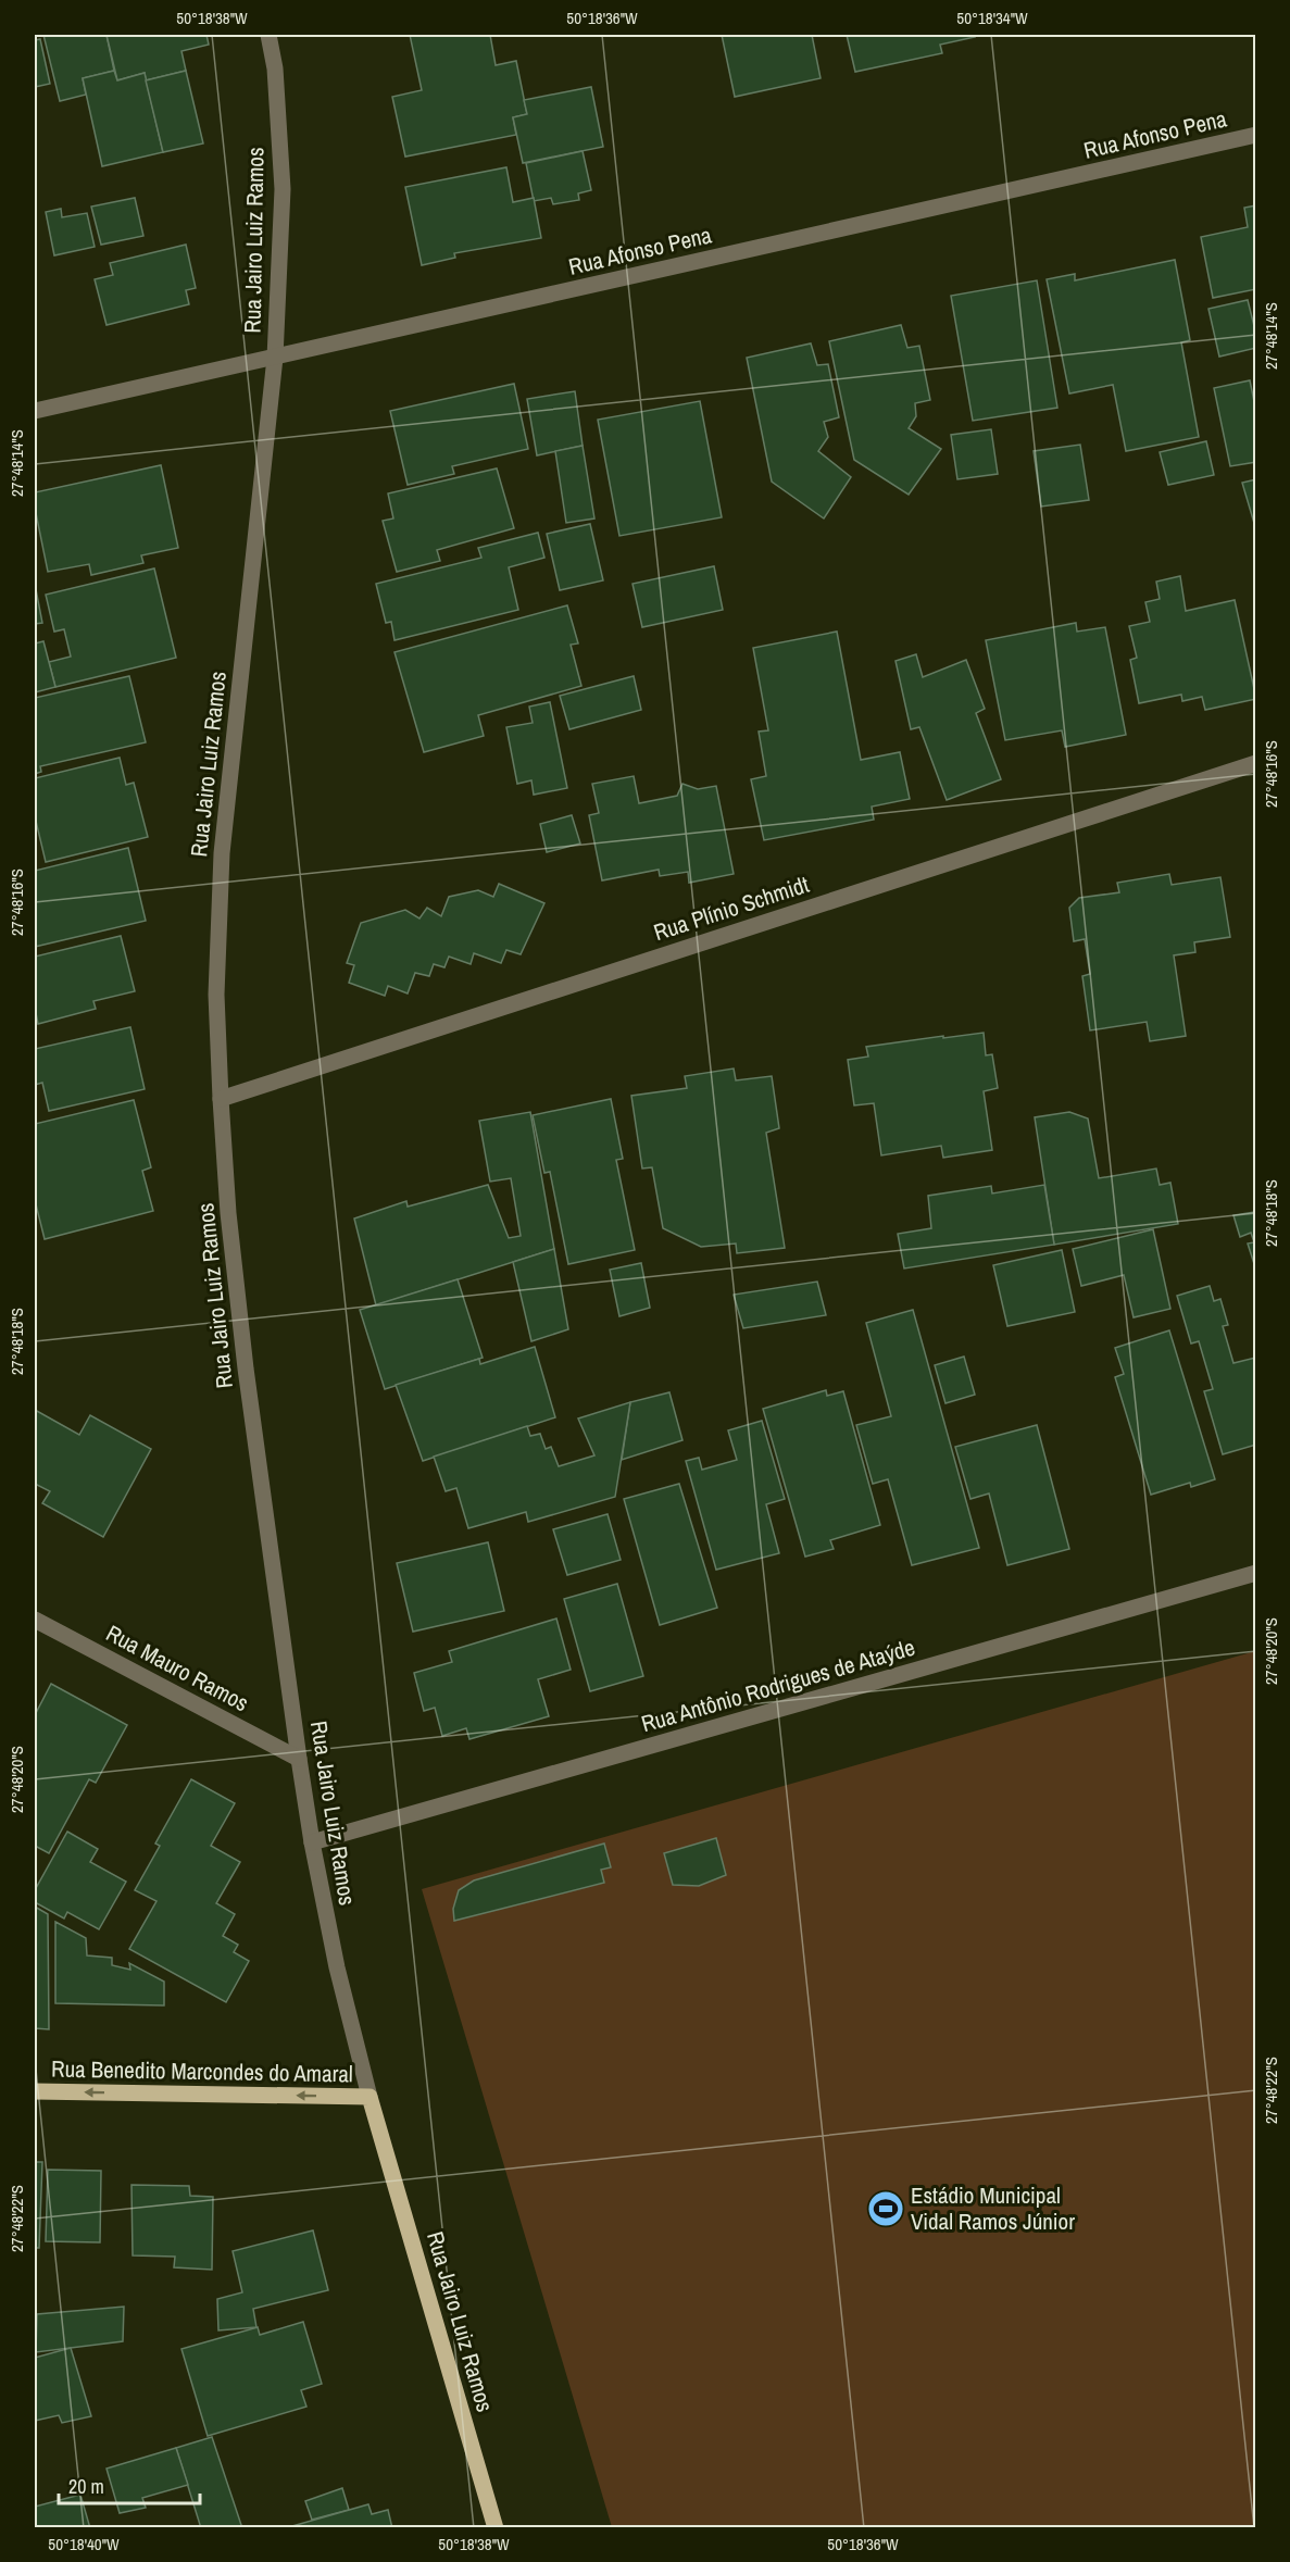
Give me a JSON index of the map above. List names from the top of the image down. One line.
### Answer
{"streets":{"main road":["Rua Jairo Luiz Ramos","Rua Benedito Marcondes do Amaral"],"street":["Rua Afonso Pena","Rua Plínio Schmidt","Rua Mauro Ramos","Rua Antônio Rodrigues de Ataýde"]},"crossings":[["Rua Afonso Pena","Rua Jairo Luiz Ramos"],["Rua Jairo Luiz Ramos","Rua Plínio Schmidt"],["Rua Jairo Luiz Ramos","Rua Mauro Ramos"],["Rua Jairo Luiz Ramos","Rua Antônio Rodrigues de Ataýde"],["Rua Jairo Luiz Ramos","Rua Benedito Marcondes do Amaral"]],"one_way":["Rua Benedito Marcondes do Amaral"],"places":{"sports":["Estádio Municipal Vidal Ramos Júnior"]},"scale_bar":"20 m","coordinates":["50°18'38\"W","50°18'36\"W","50°18'34\"W","27°48'14\"S","27°48'16\"S","27°48'18\"S","27°48'20\"S","27°48'22\"S","50°18'40\"W"]}
